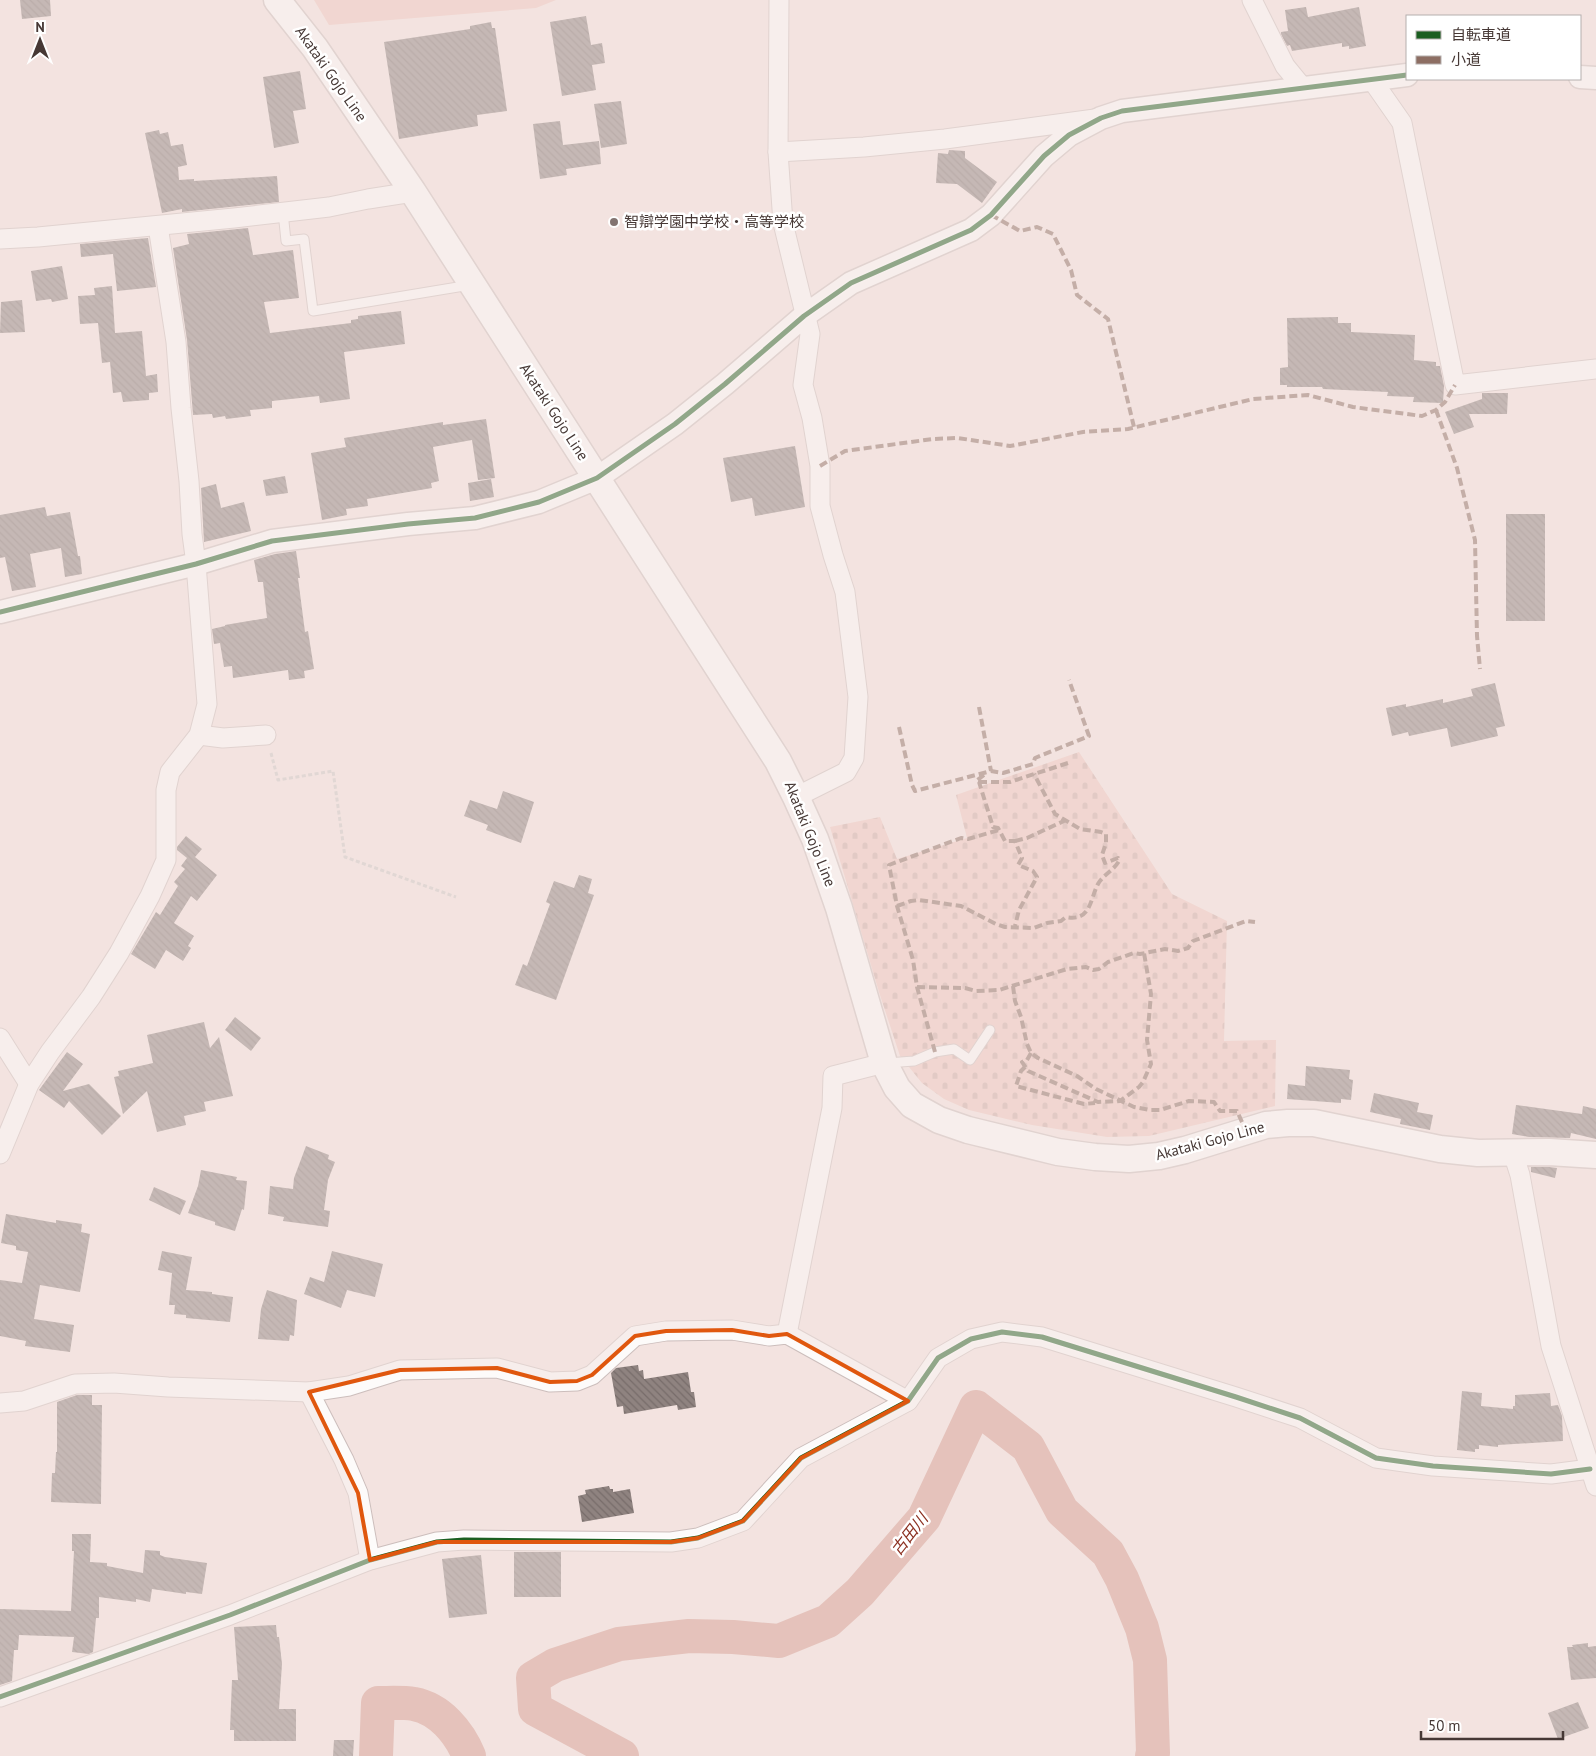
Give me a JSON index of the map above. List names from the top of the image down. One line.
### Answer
{"streets":{"main road":["Akataki Gojo Line"]},"water":["古田川"],"places":["智辯学園中学校・高等学校"],"legend":["自転車道","小道"],"scale_bar":"50 m","north":"top"}
